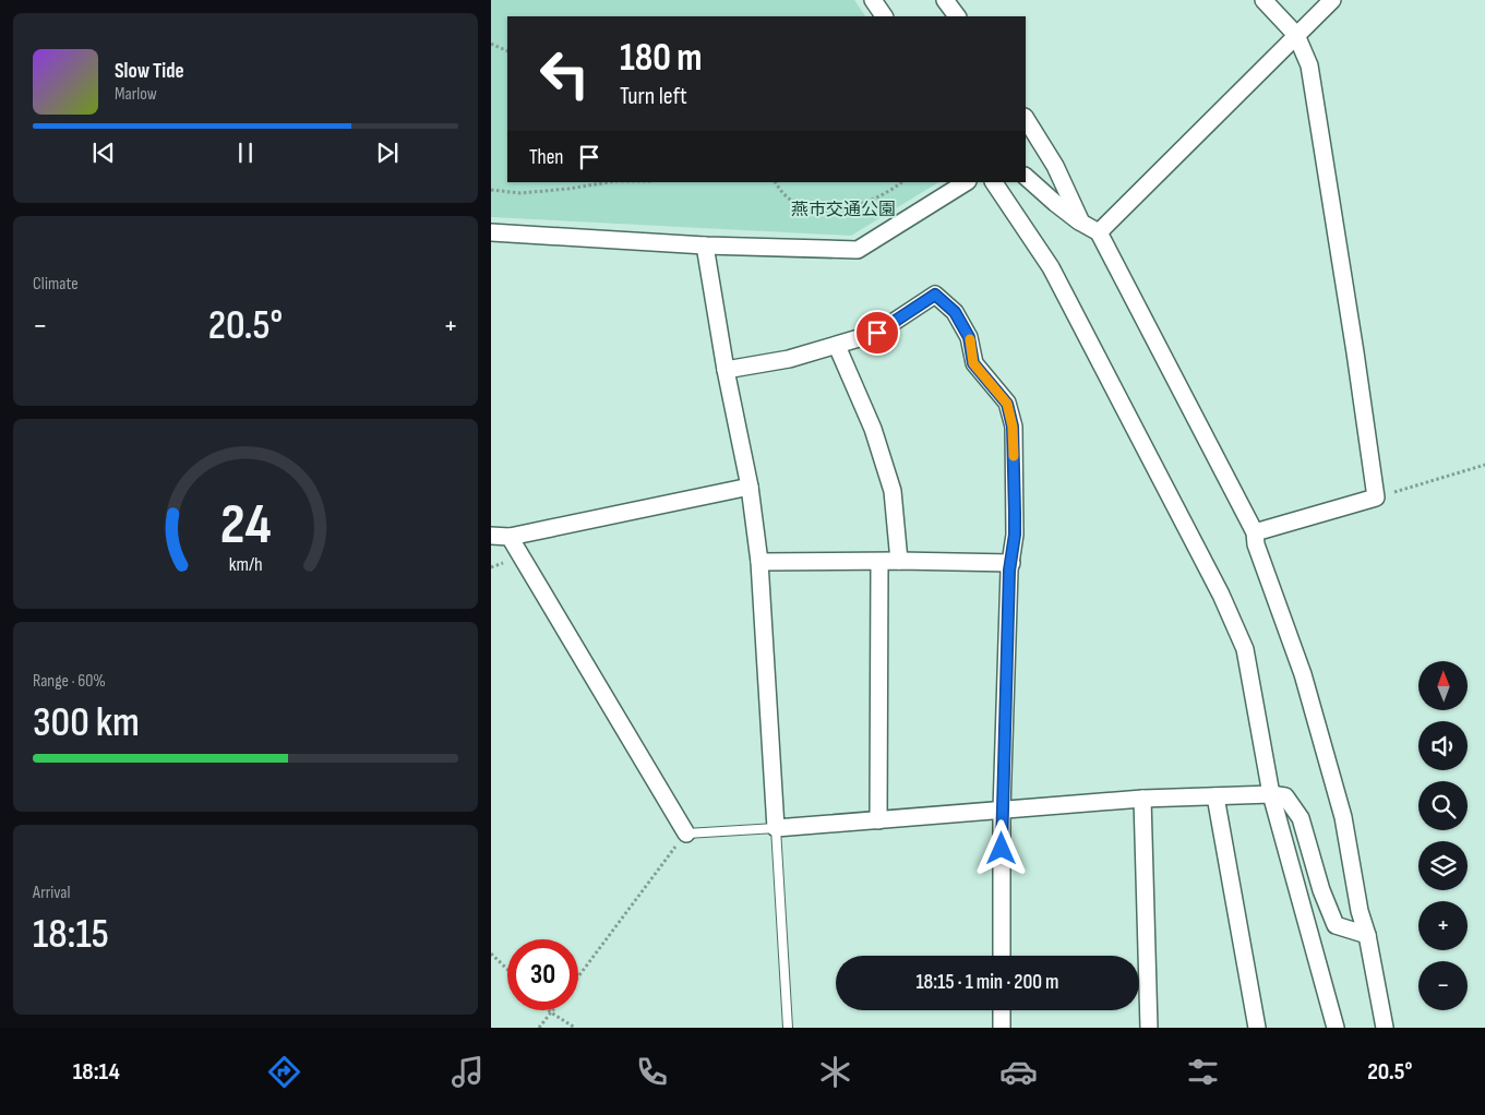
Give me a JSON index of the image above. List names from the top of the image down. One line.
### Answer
{"parks":["燕市交通公園"],"north":"top","page":{"turn":["180 m","Turn left"],"song":["Slow Tide","Marlow"],"then":"Then","tile":["Climate",["Range · 60%","300 km"],["Arrival","18:15"]],"heat":["−","20.5°","+"],"map_buttons":["+","−"],"limit":"30","trip":"18:15 · 1 min · 200 m","tabs":["18:14","20.5°"],"gauge":["24","km/h"]}}
